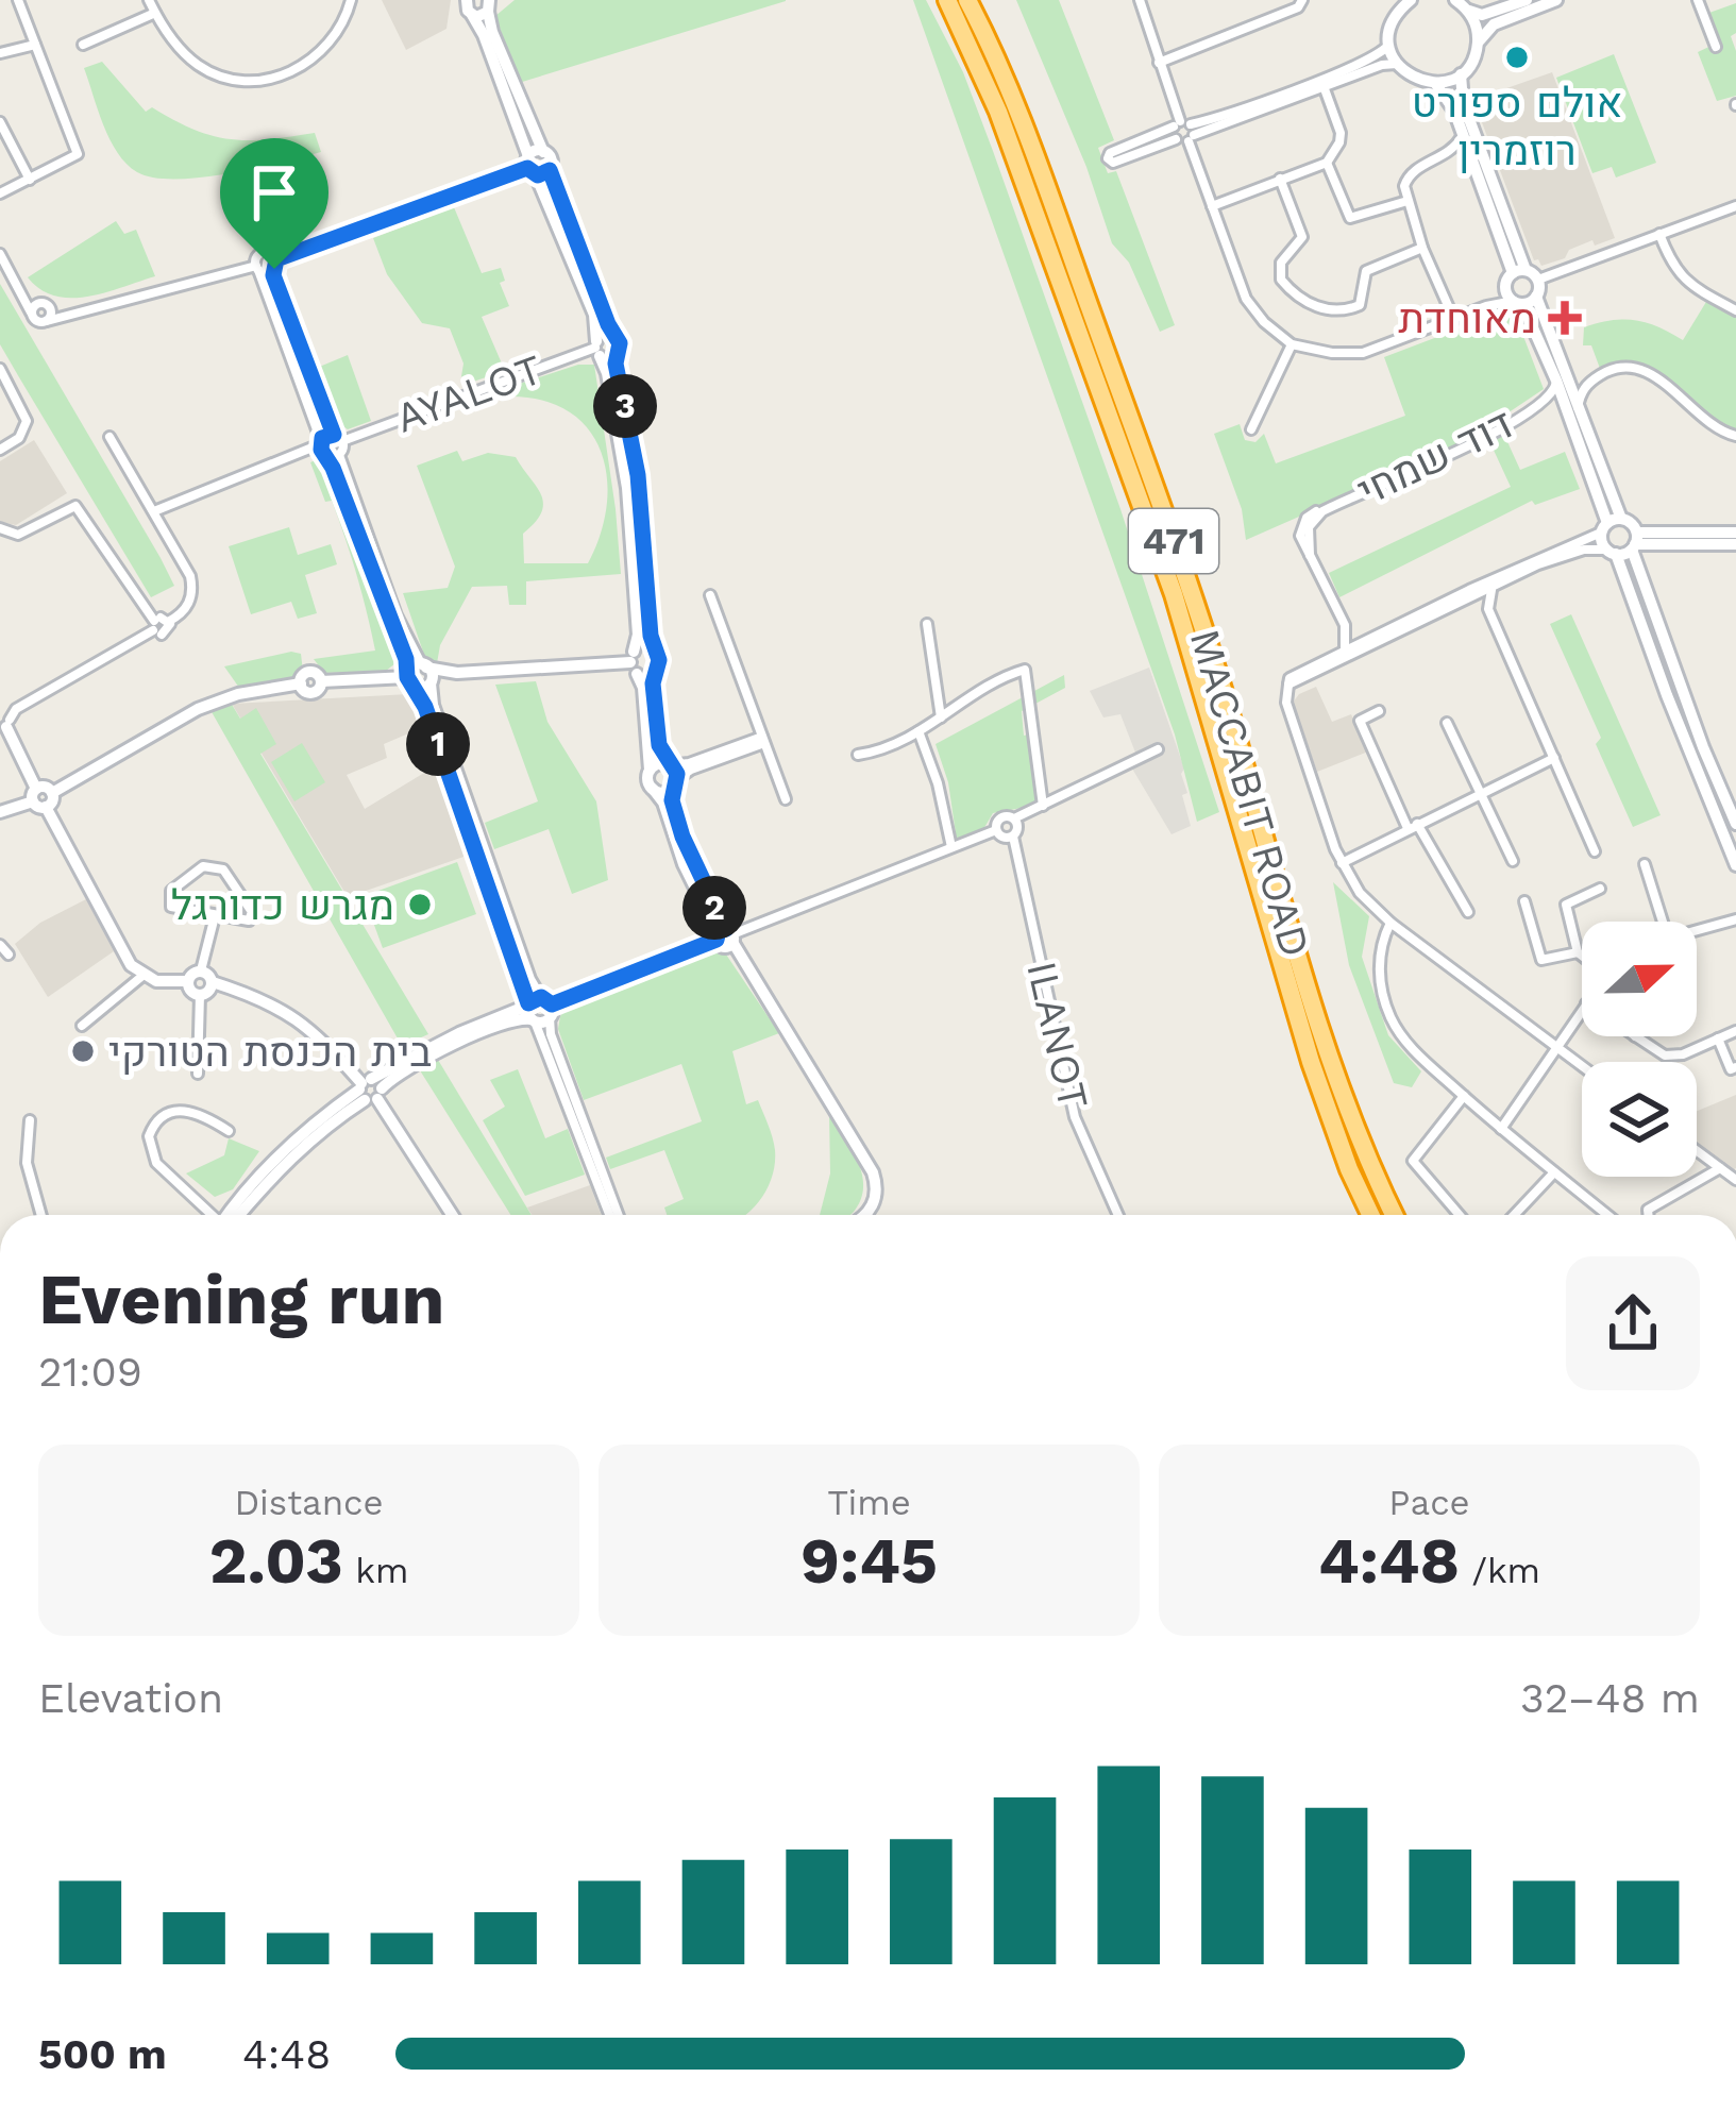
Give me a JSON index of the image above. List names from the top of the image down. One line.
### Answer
{"streets":{"highway":["471","MACCABIT ROAD"],"street":["AYALOT","דוד שמחי","ILANOT"]},"places":{"other":["אולם ספורט רוזמרין","מגרש כדורגל","בית הכנסת הטורקי"],"health":["מאוחדת"]},"north":"right","page":{"pins":["3","1","2"],"heading":["Evening run","21:09"],"stats":[["Distance","2.03 km"],["Time","9:45"],["Pace","4:48 /km"]],"chart":["Elevation","32–48 m"],"list":[{"name":"500 m","note":"4:48"}]}}
